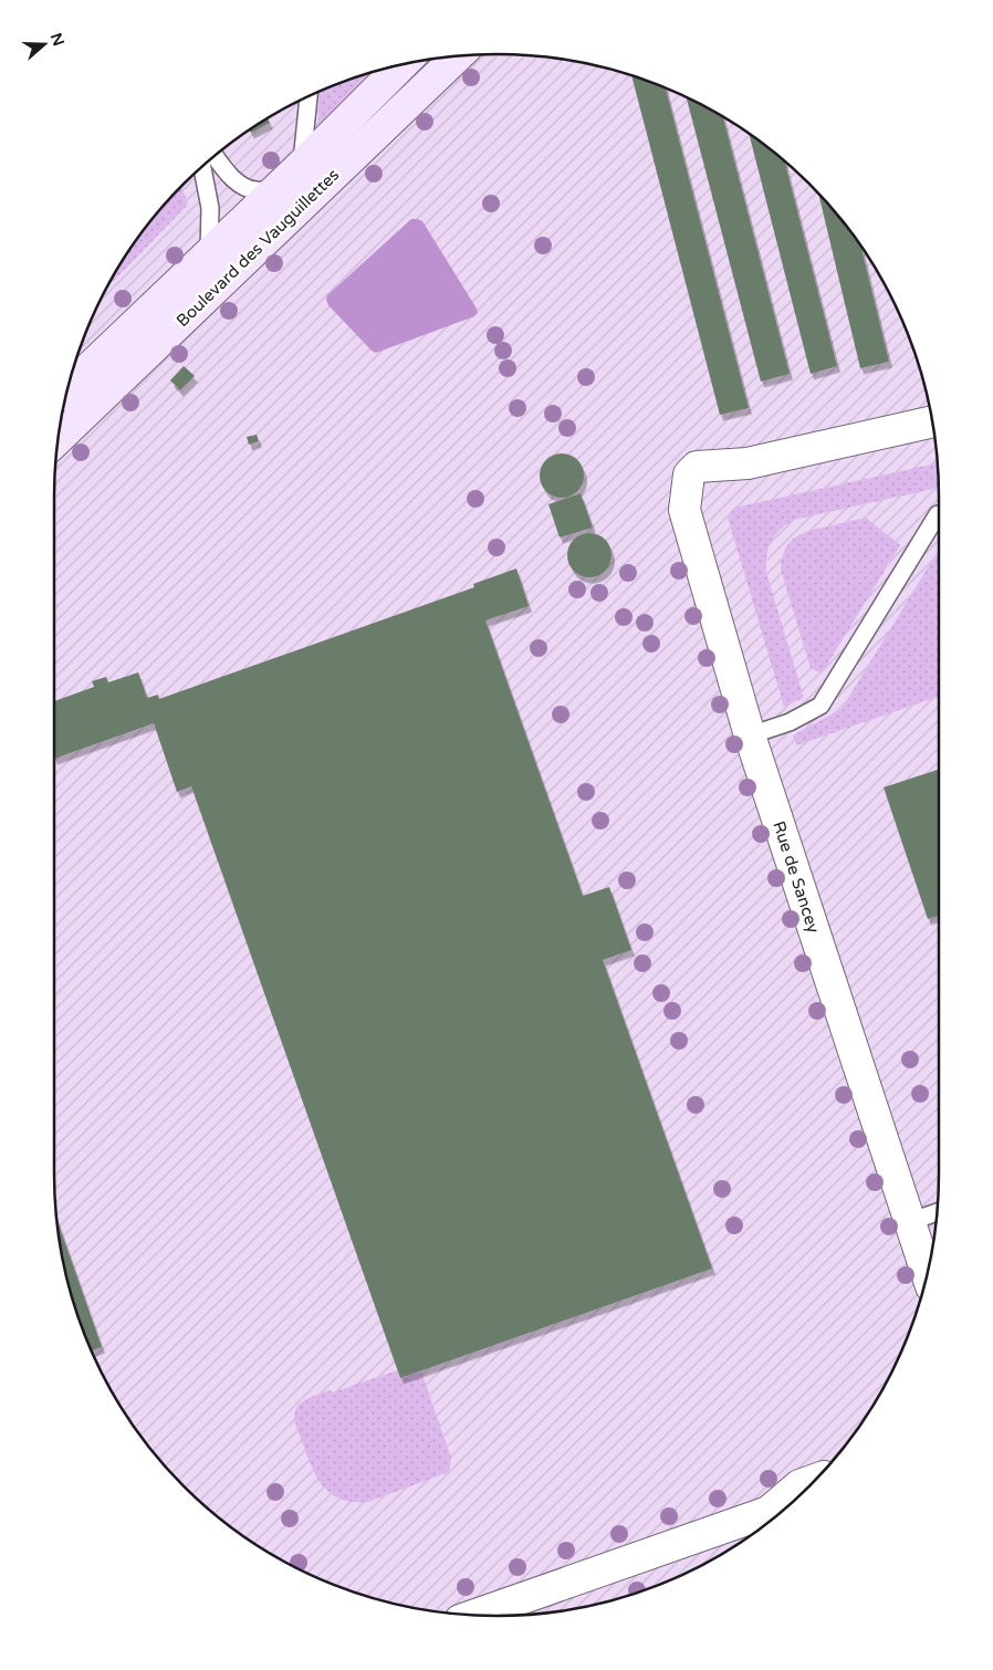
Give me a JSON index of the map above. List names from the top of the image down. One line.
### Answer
{"streets":{"street":["Boulevard des Vauguillettes","Rue de Sancey"]},"north":"right"}
